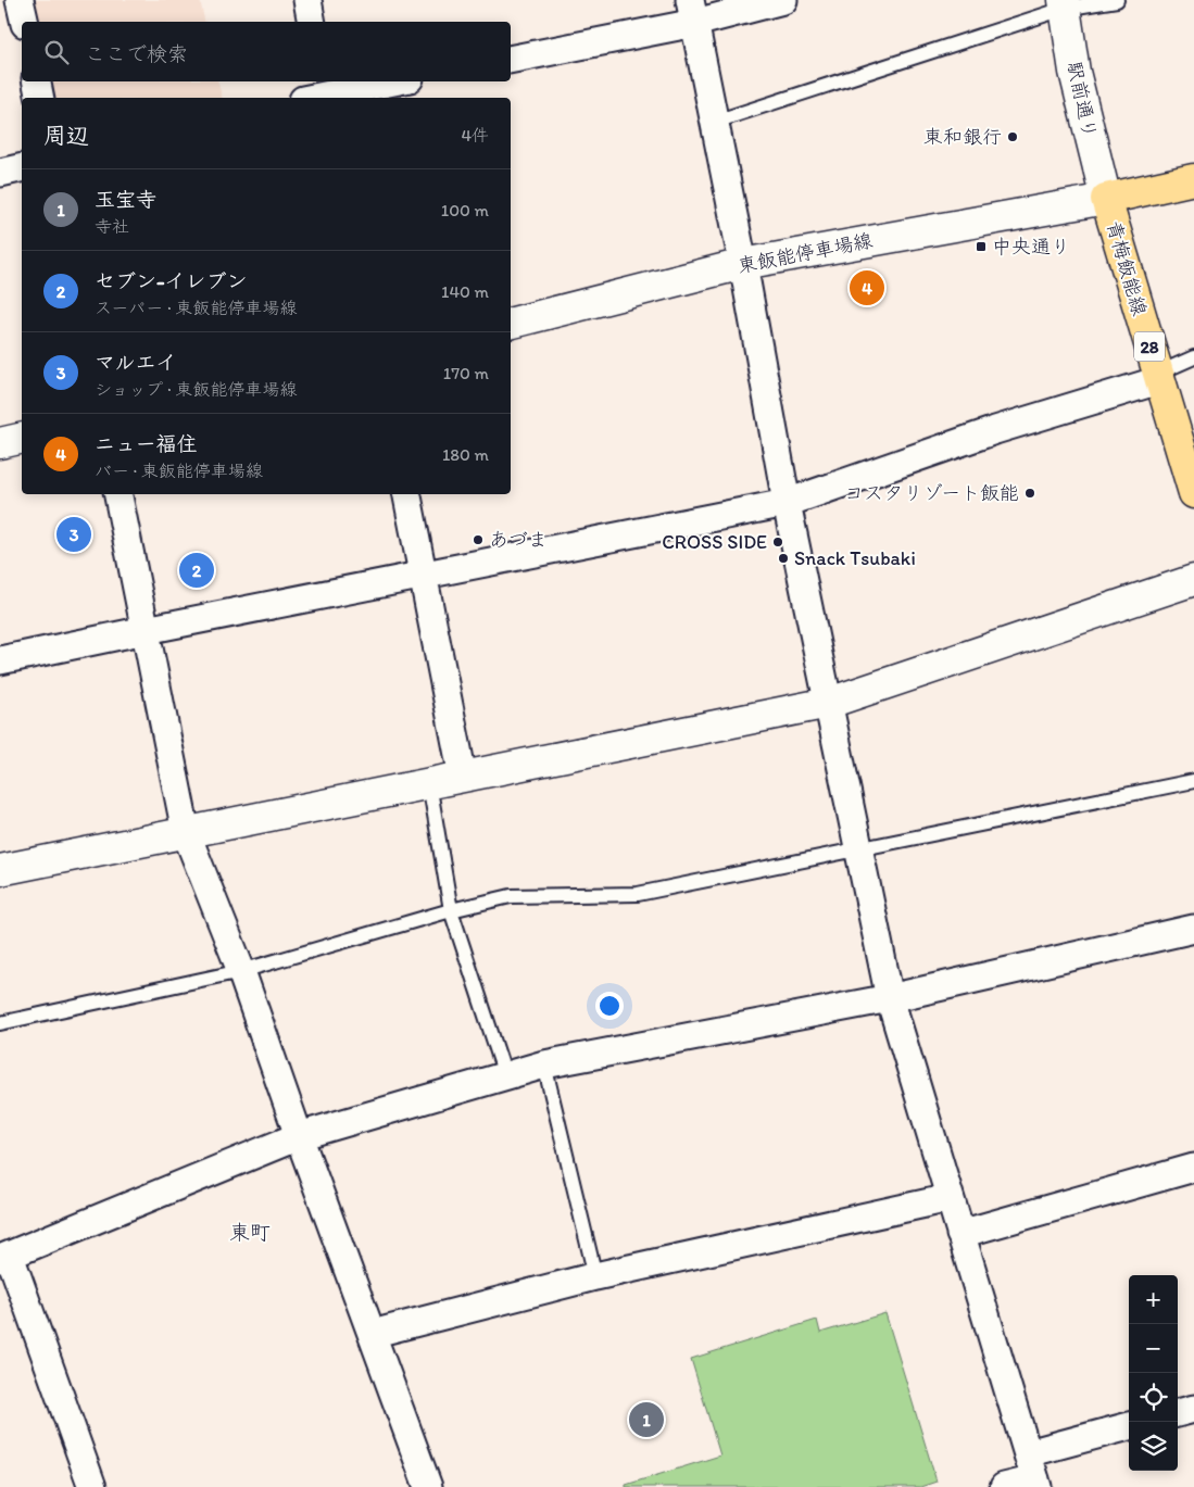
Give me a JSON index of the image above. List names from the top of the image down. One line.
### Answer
{"streets":{"main road":["青梅飯能線","28"],"street":["駅前通り","東飯能停車場線"]},"crossings":[["駅前通り","東飯能停車場線"],["駅前通り","青梅飯能線"],["東飯能停車場線","青梅飯能線"]],"districts":["東町"],"places":{"other":["東和銀行","コスタリゾート飯能","あづま","CROSS SIDE","Snack Tsubaki"],"transit":["中央通り"]},"page":{"search":"ここで検索","heading":["周辺","4件"],"list":[{"mark":"1","name":"玉宝寺","note":"寺社","value":"100 m"},{"mark":"2","name":"セブン-イレブン","note":"スーパー · 東飯能停車場線","value":"140 m"},{"mark":"3","name":"マルエイ","note":"ショップ · 東飯能停車場線","value":"170 m"},{"mark":"4","name":"ニュー福住","note":"バー · 東飯能停車場線","value":"180 m"}],"pins":["4","3","2","1"],"map_buttons":["+","−"]}}
